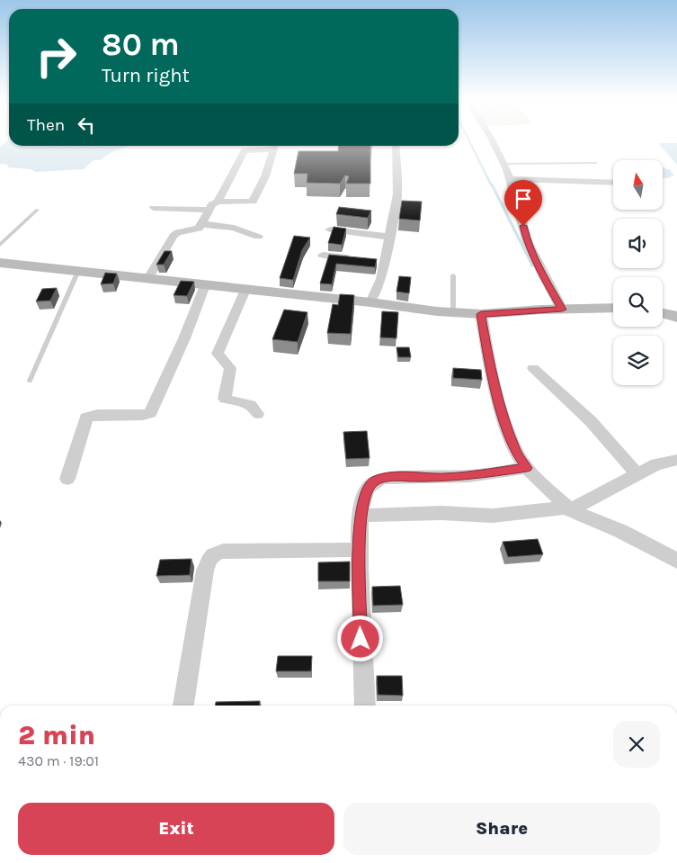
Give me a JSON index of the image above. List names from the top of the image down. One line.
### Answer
{"north":"top","page":{"turn":["80 m","Turn right"],"then":"Then","heading":["2 min","430 m · 19:01"],"buttons":["Exit","Share"]}}
